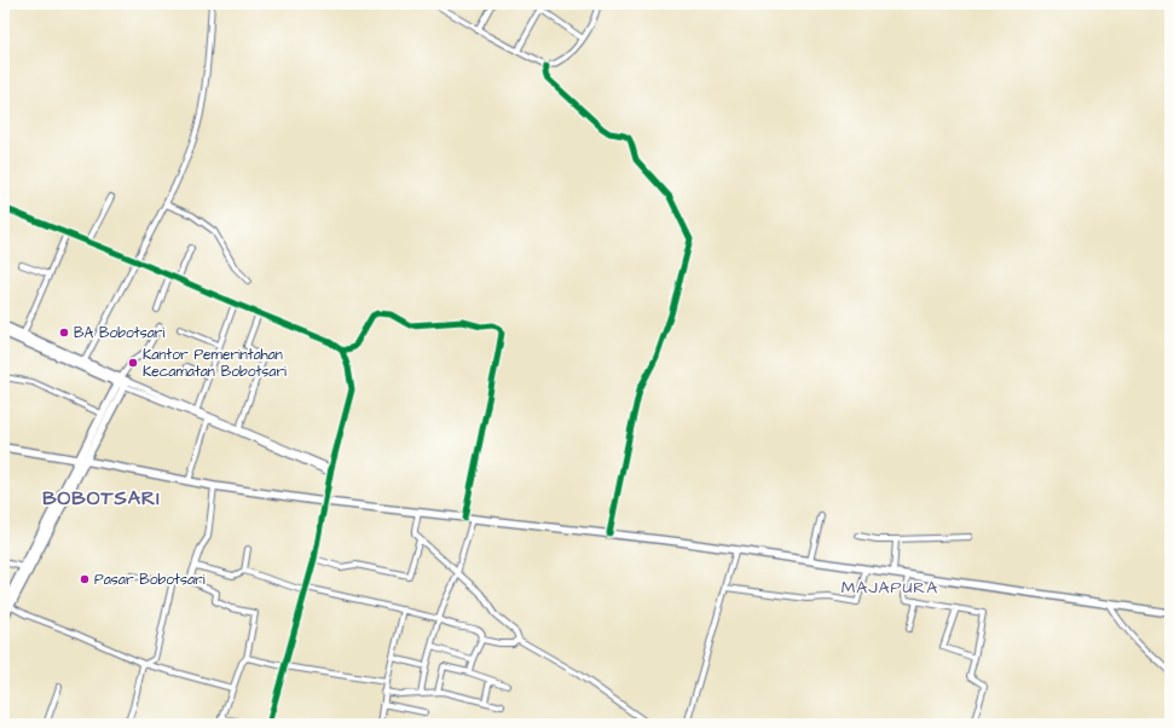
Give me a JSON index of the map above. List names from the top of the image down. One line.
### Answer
{"districts":["BOBOTSARI","MAJAPURA"],"places":["BA Bobotsari","Kantor Pemerintahan Kecamatan Bobotsari","Pasar Bobotsari"]}
